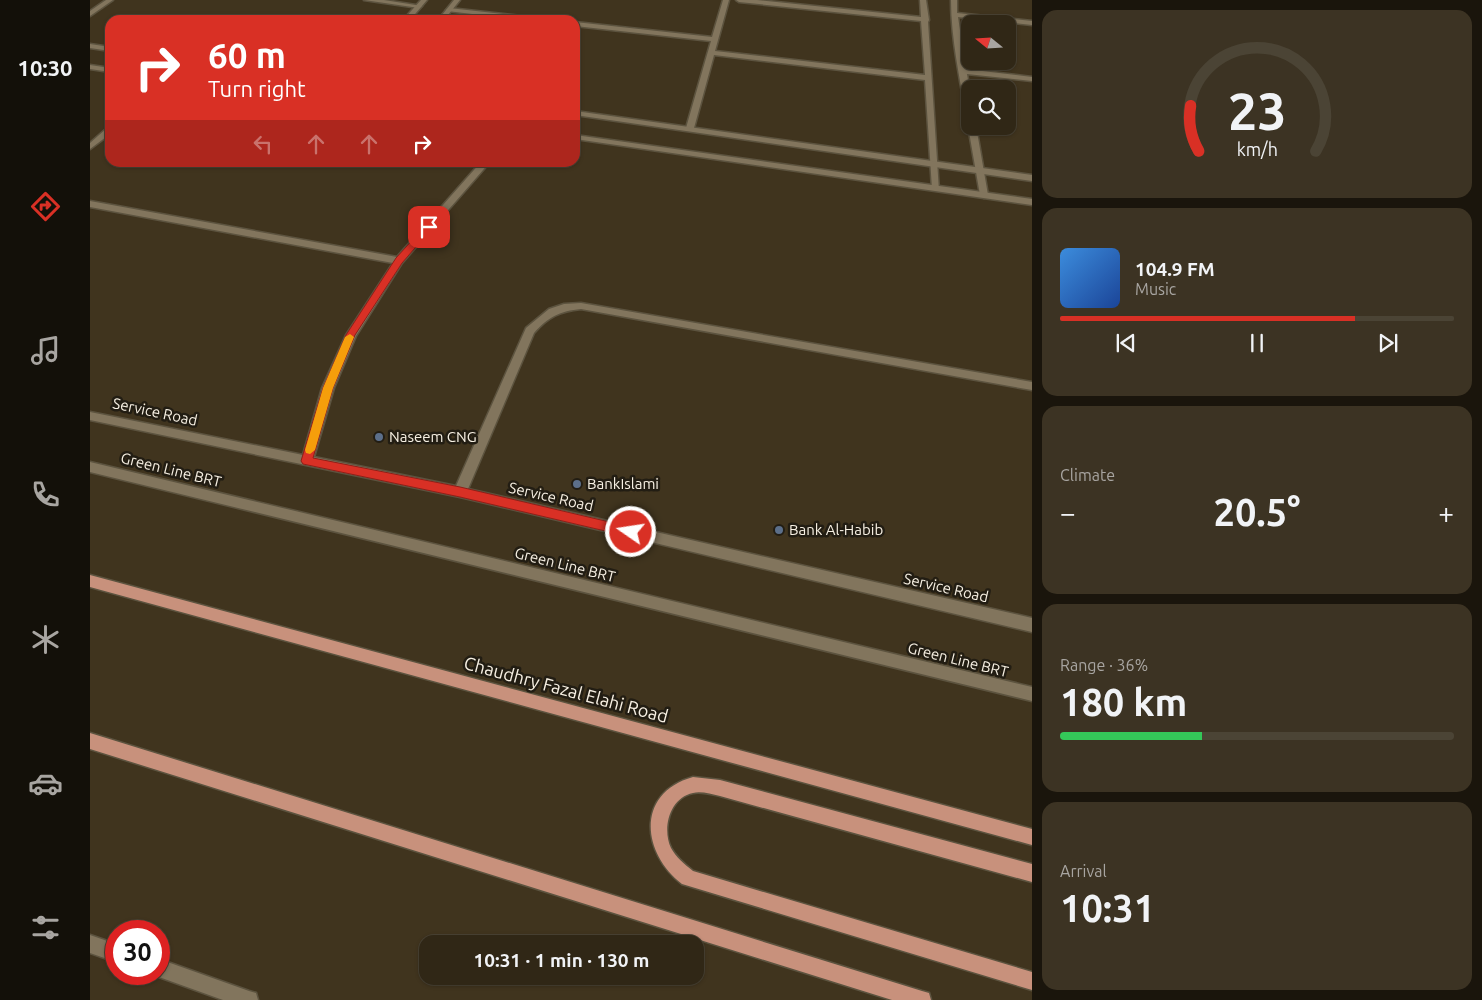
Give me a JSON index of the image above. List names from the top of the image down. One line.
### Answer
{"streets":{"main road":["Chaudhry Fazal Elahi Road"],"street":["Service Road","Green Line BRT"]},"places":["Naseem CNG","BankIslami","Bank Al-Habib"],"north":"left","page":{"tabs":"10:30","turn":["60 m","Turn right"],"song":["104.9 FM","Music"],"tile":["Climate",["Range · 36%","180 km"],["Arrival","10:31"]],"heat":["−","20.5°","+"],"limit":"30","trip":"10:31 · 1 min · 130 m","gauge":["23","km/h"]}}
